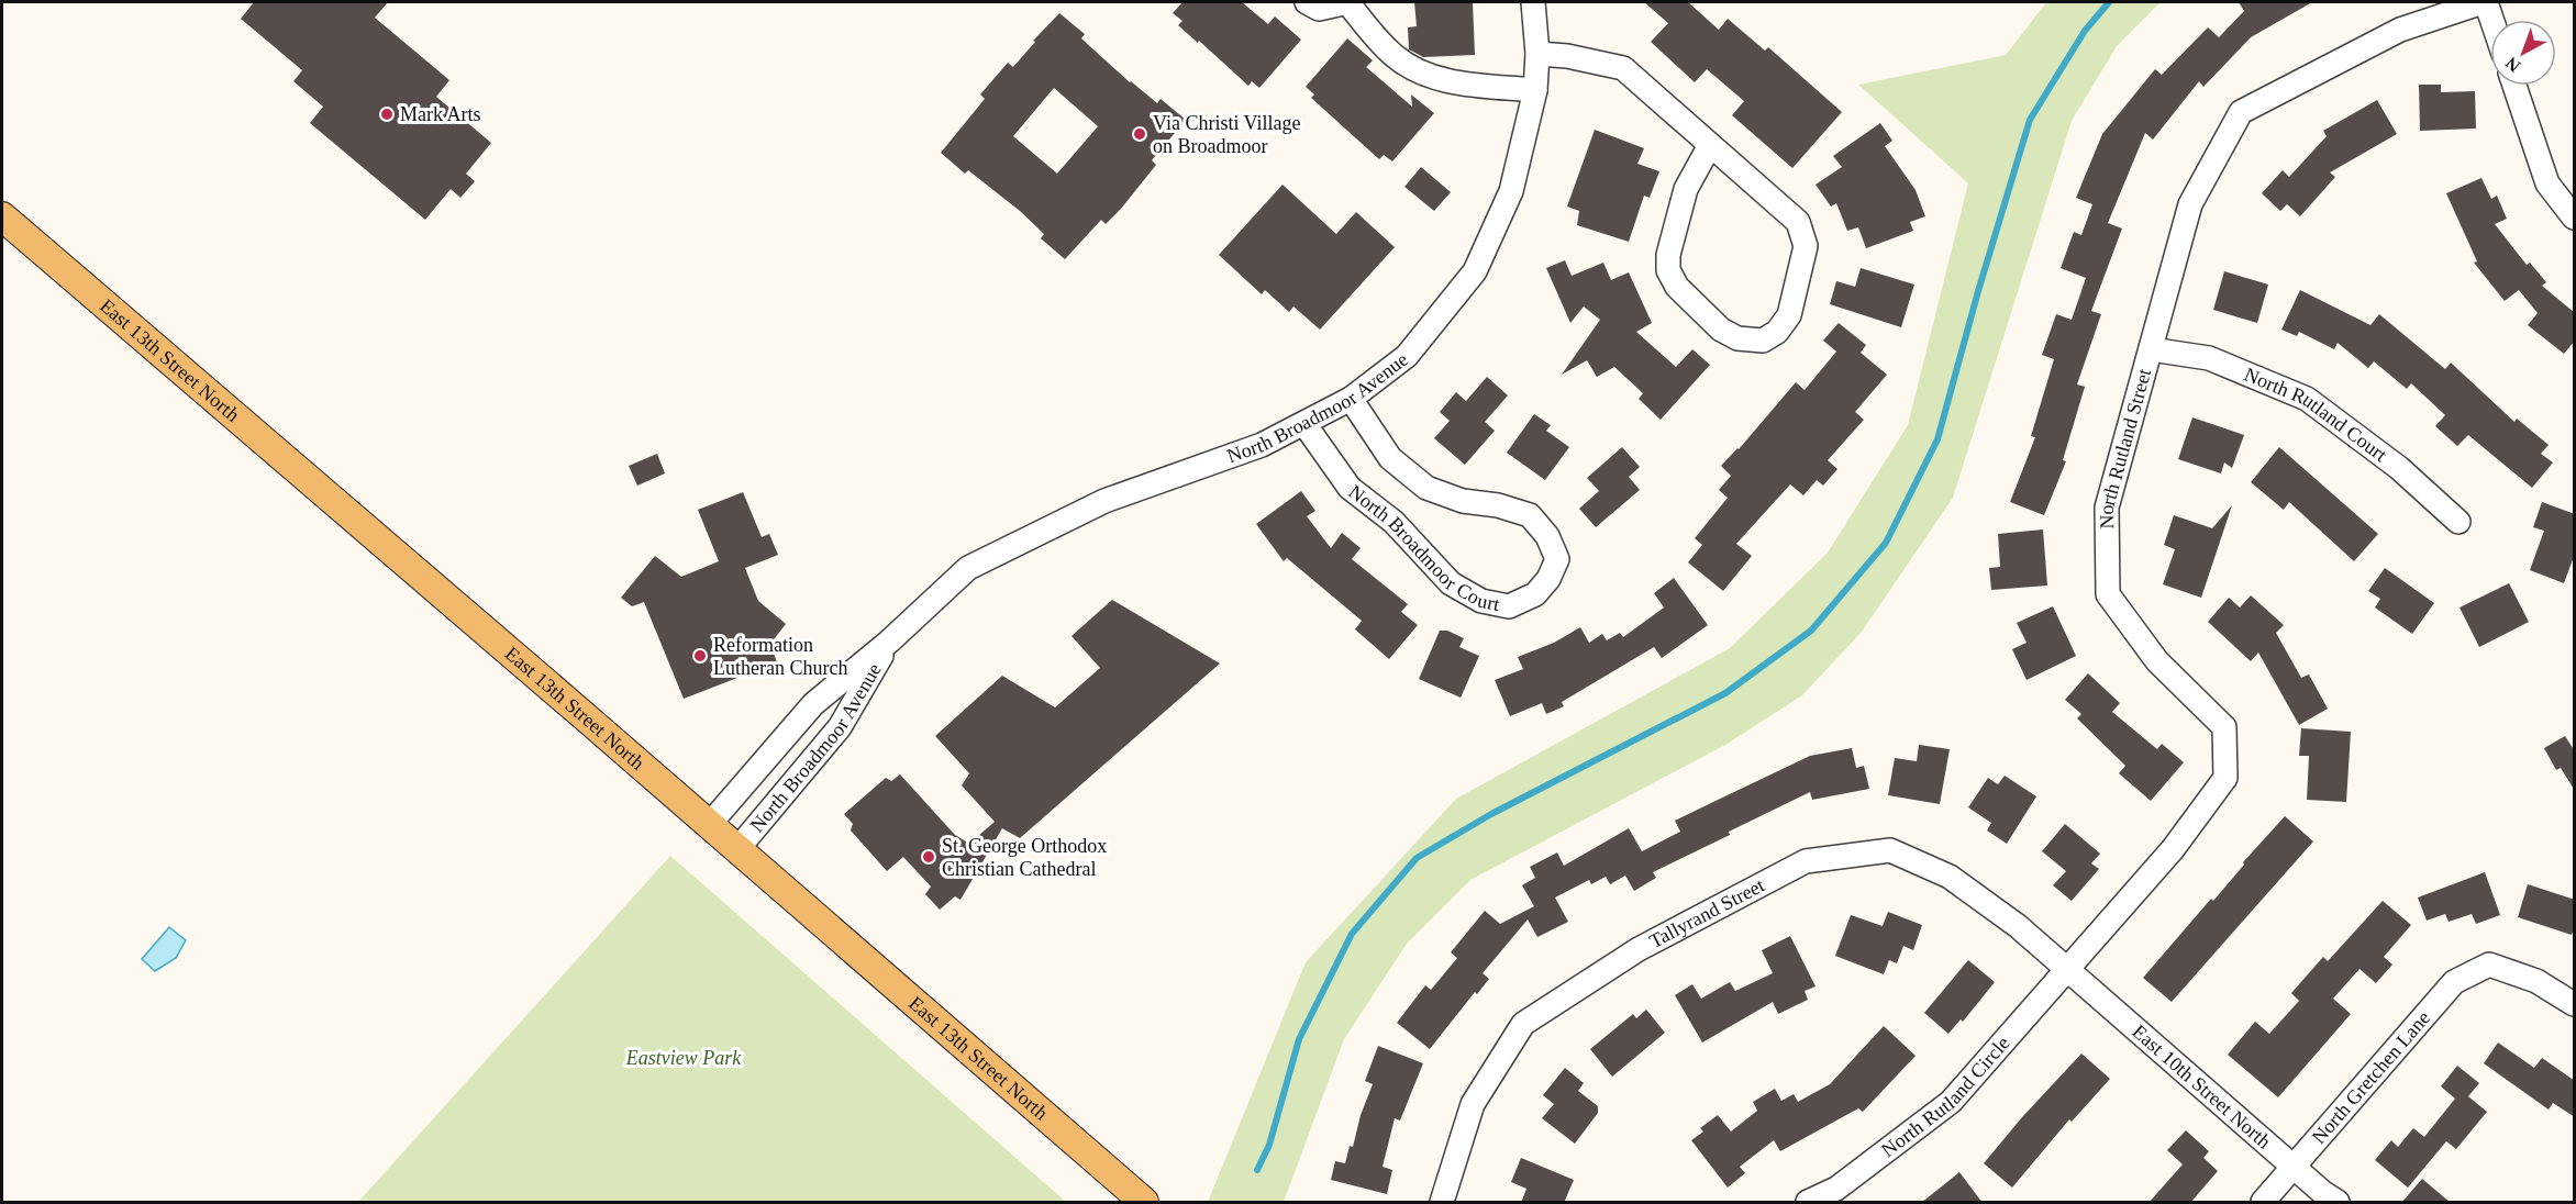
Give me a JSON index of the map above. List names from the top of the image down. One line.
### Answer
{"streets":{"main road":["East 13th Street North"],"street":["North Broadmoor Avenue","North Rutland Court","North Rutland Street","North Broadmoor Court","Tallyrand Street","North Gretchen Lane","East 10th Street North","North Rutland Circle"]},"crossings":[["East 13th Street North","North Broadmoor Avenue"],["North Broadmoor Avenue","North Broadmoor Court"],["North Rutland Court","North Rutland Street"],["North Rutland Street","Tallyrand Street"],["North Rutland Street","East 10th Street North"],["North Rutland Street","North Rutland Circle"],["Tallyrand Street","East 10th Street North"],["Tallyrand Street","North Rutland Circle"],["North Gretchen Lane","East 10th Street North"],["East 10th Street North","North Rutland Circle"]],"parks":["Eastview Park"],"places":["Mark Arts","Via Christi Village on Broadmoor","Reformation Lutheran Church","St. George Orthodox Christian Cathedral"],"north":"bottom left"}
